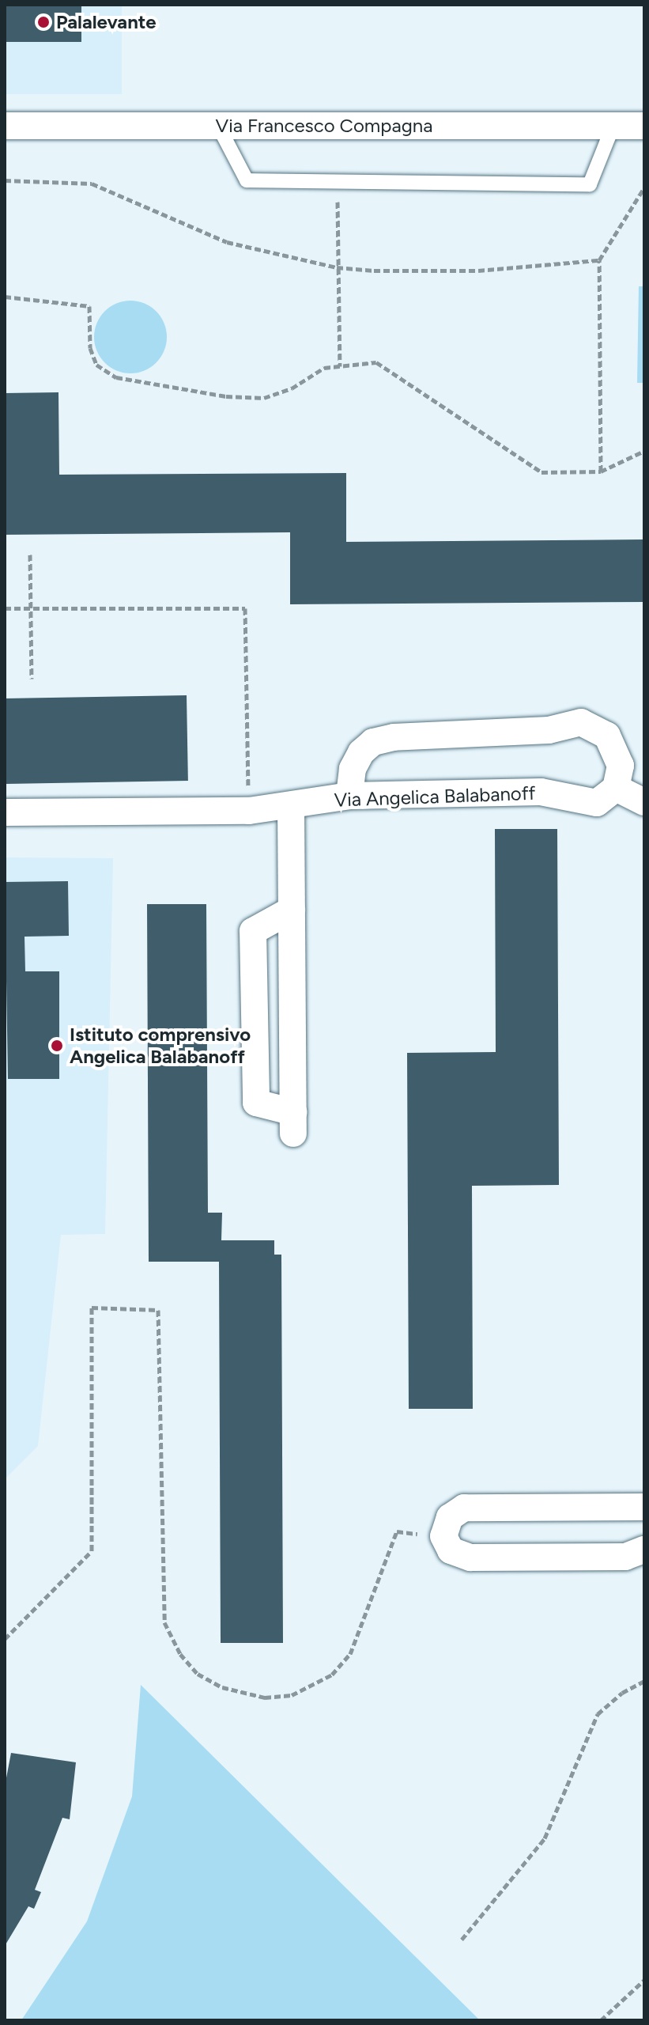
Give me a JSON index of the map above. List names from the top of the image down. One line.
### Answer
{"streets":{"street":["Via Francesco Compagna","Via Angelica Balabanoff"]},"places":["Palalevante","Istituto comprensivo Angelica Balabanoff"]}
